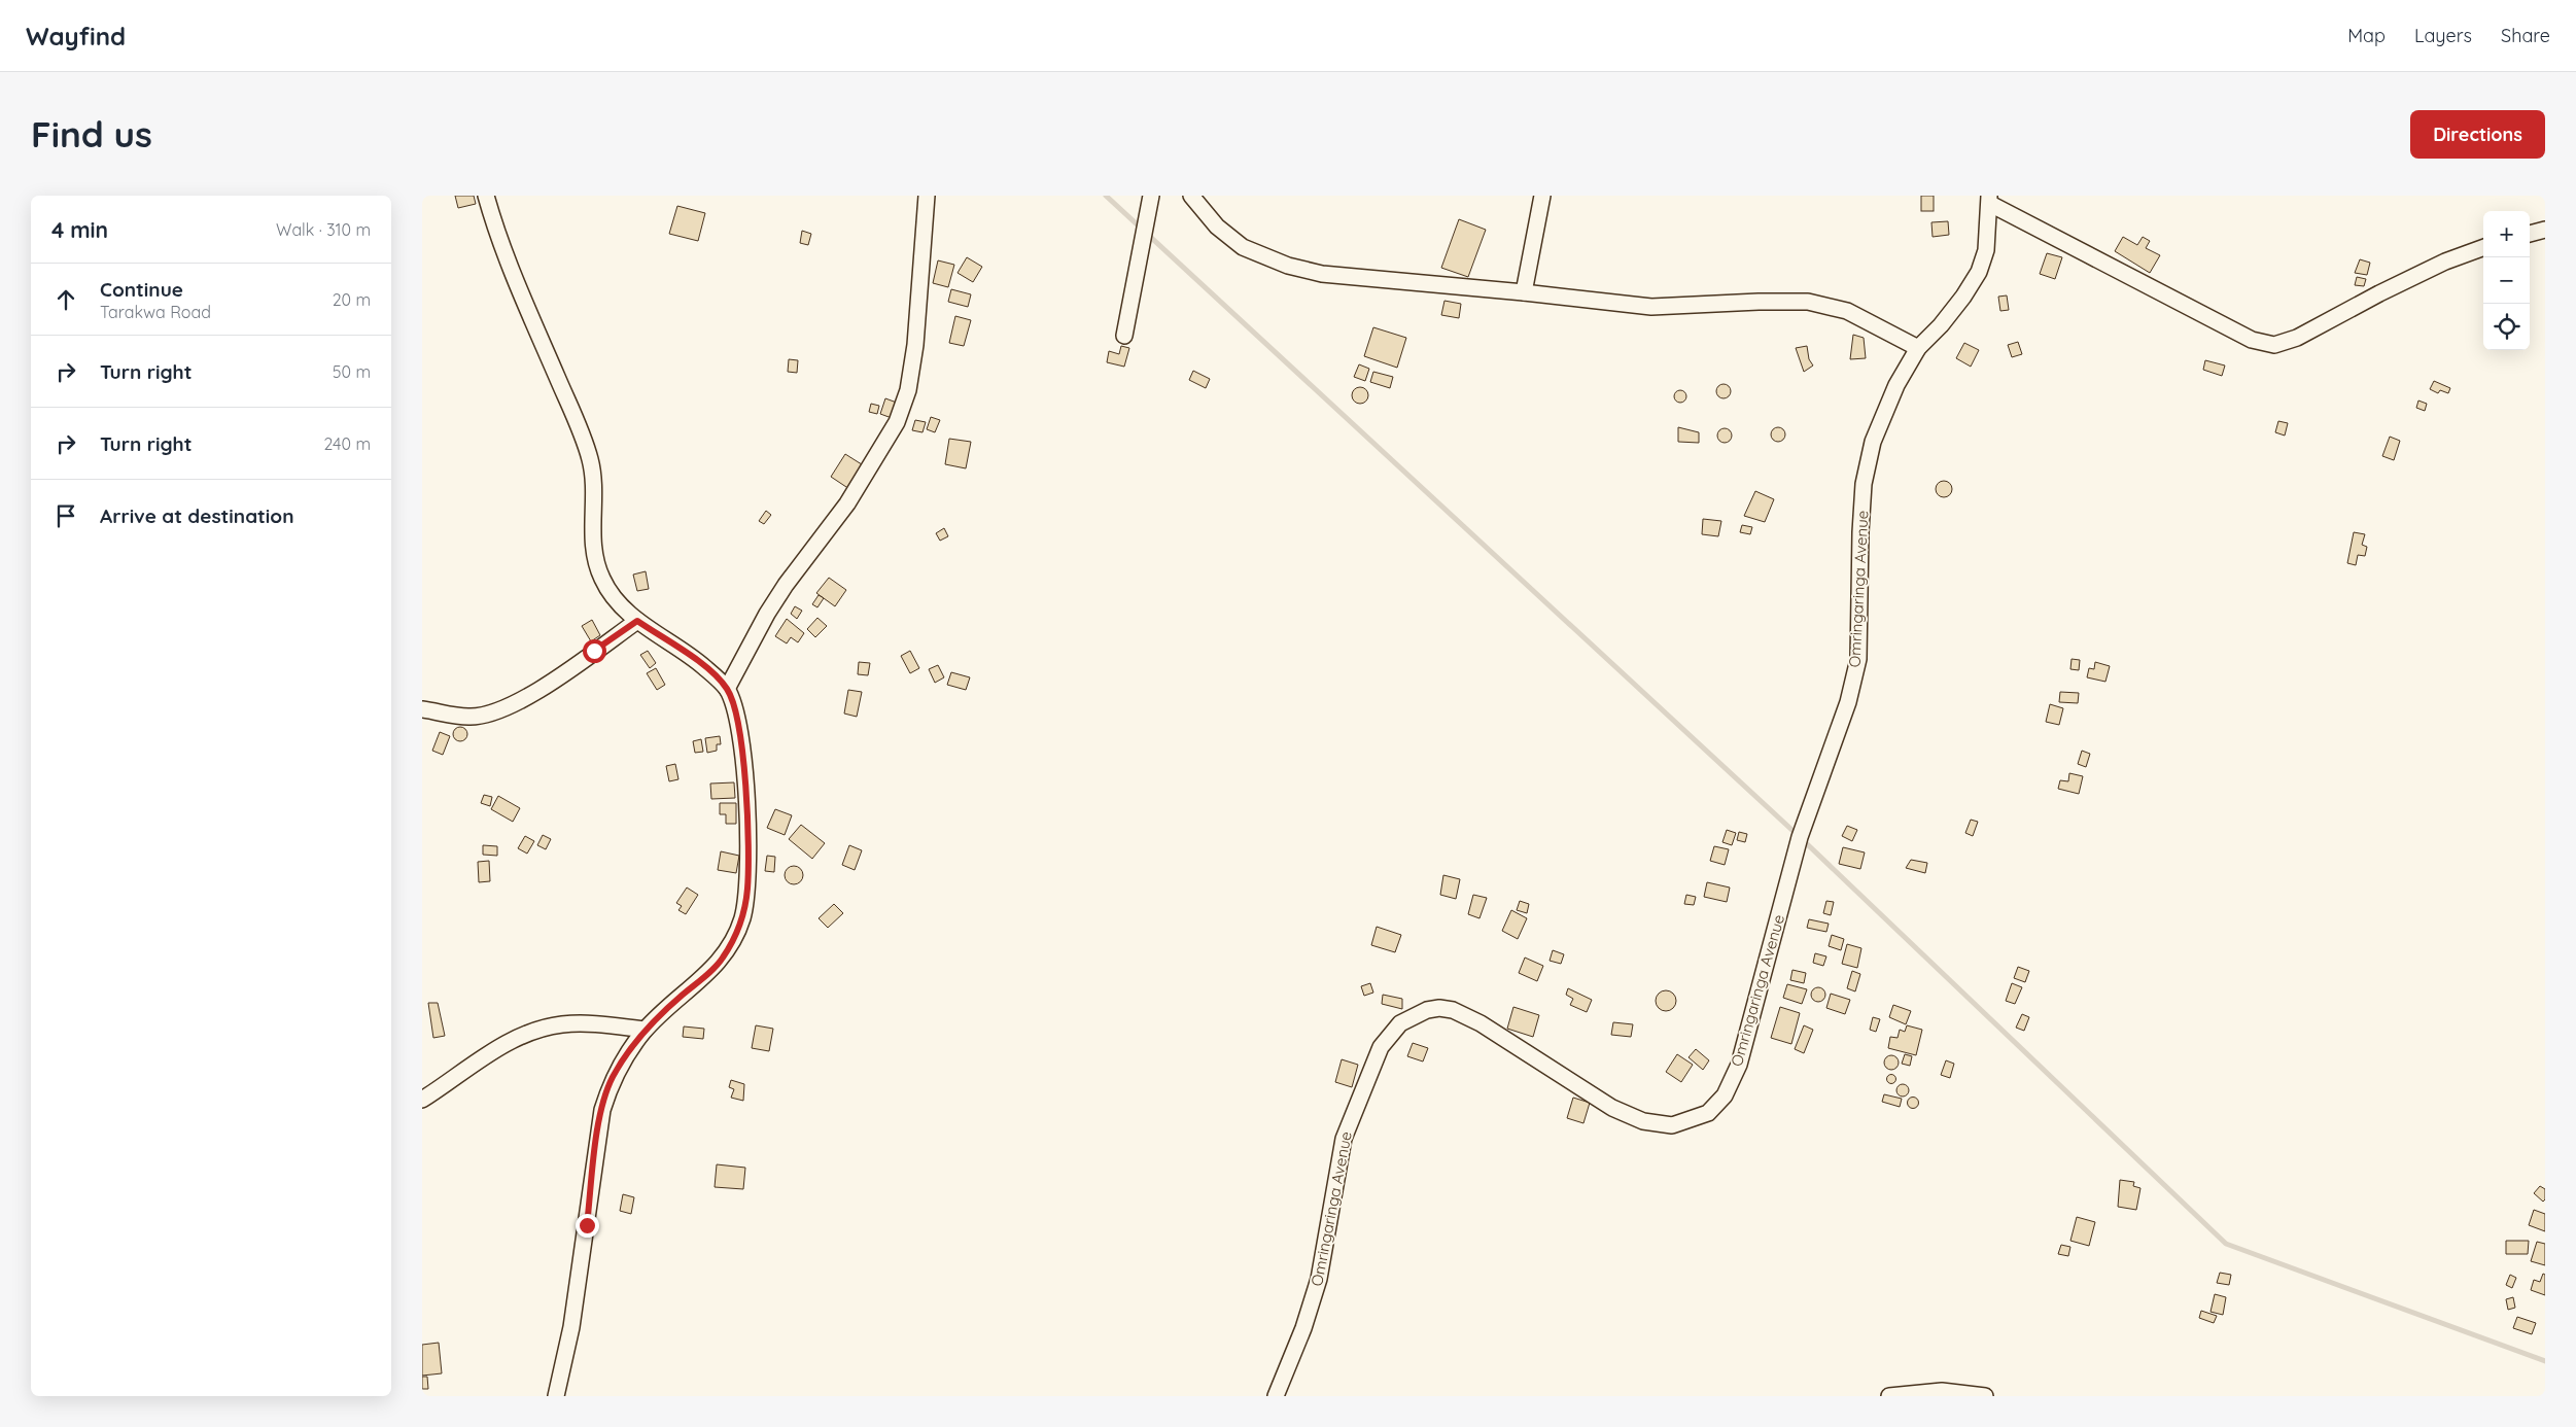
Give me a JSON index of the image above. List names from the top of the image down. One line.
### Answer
{"streets":{"street":["Omringaringa Avenue"]},"page":{"header":"Wayfind","nav":["Map","Layers","Share"],"buttons":"Directions","title":"Find us","heading":["4 min","Walk · 310 m"],"map_buttons":["+","−"],"list":[["Continue","Tarakwa Road","20 m"],["Turn right","50 m"],["Turn right","240 m"],"Arrive at destination"]}}
